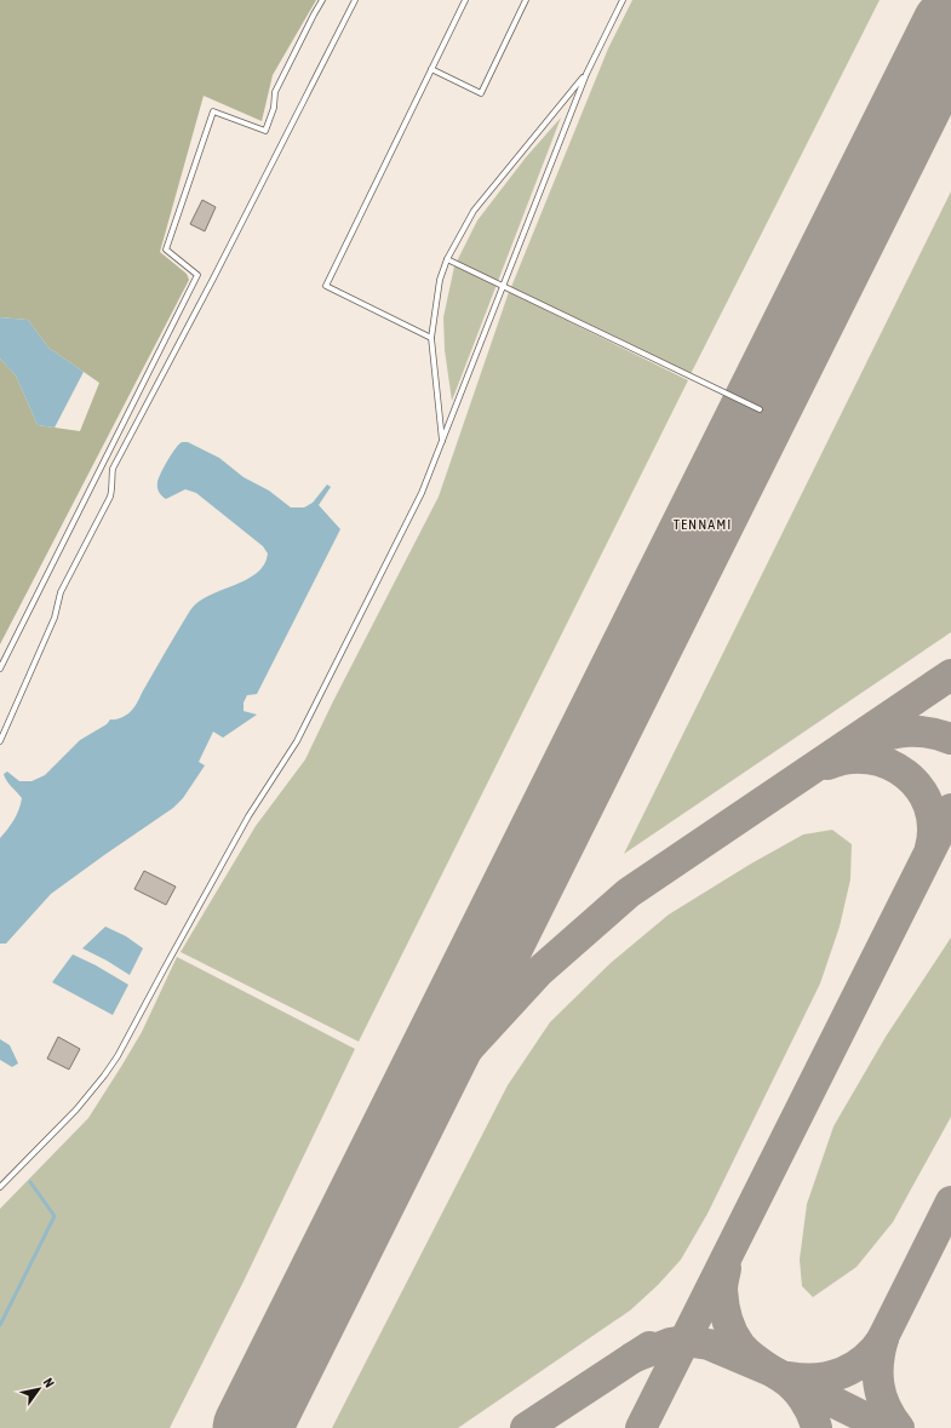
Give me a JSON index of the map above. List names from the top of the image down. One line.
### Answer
{"districts":["TENNAMI"],"north":"top right"}
